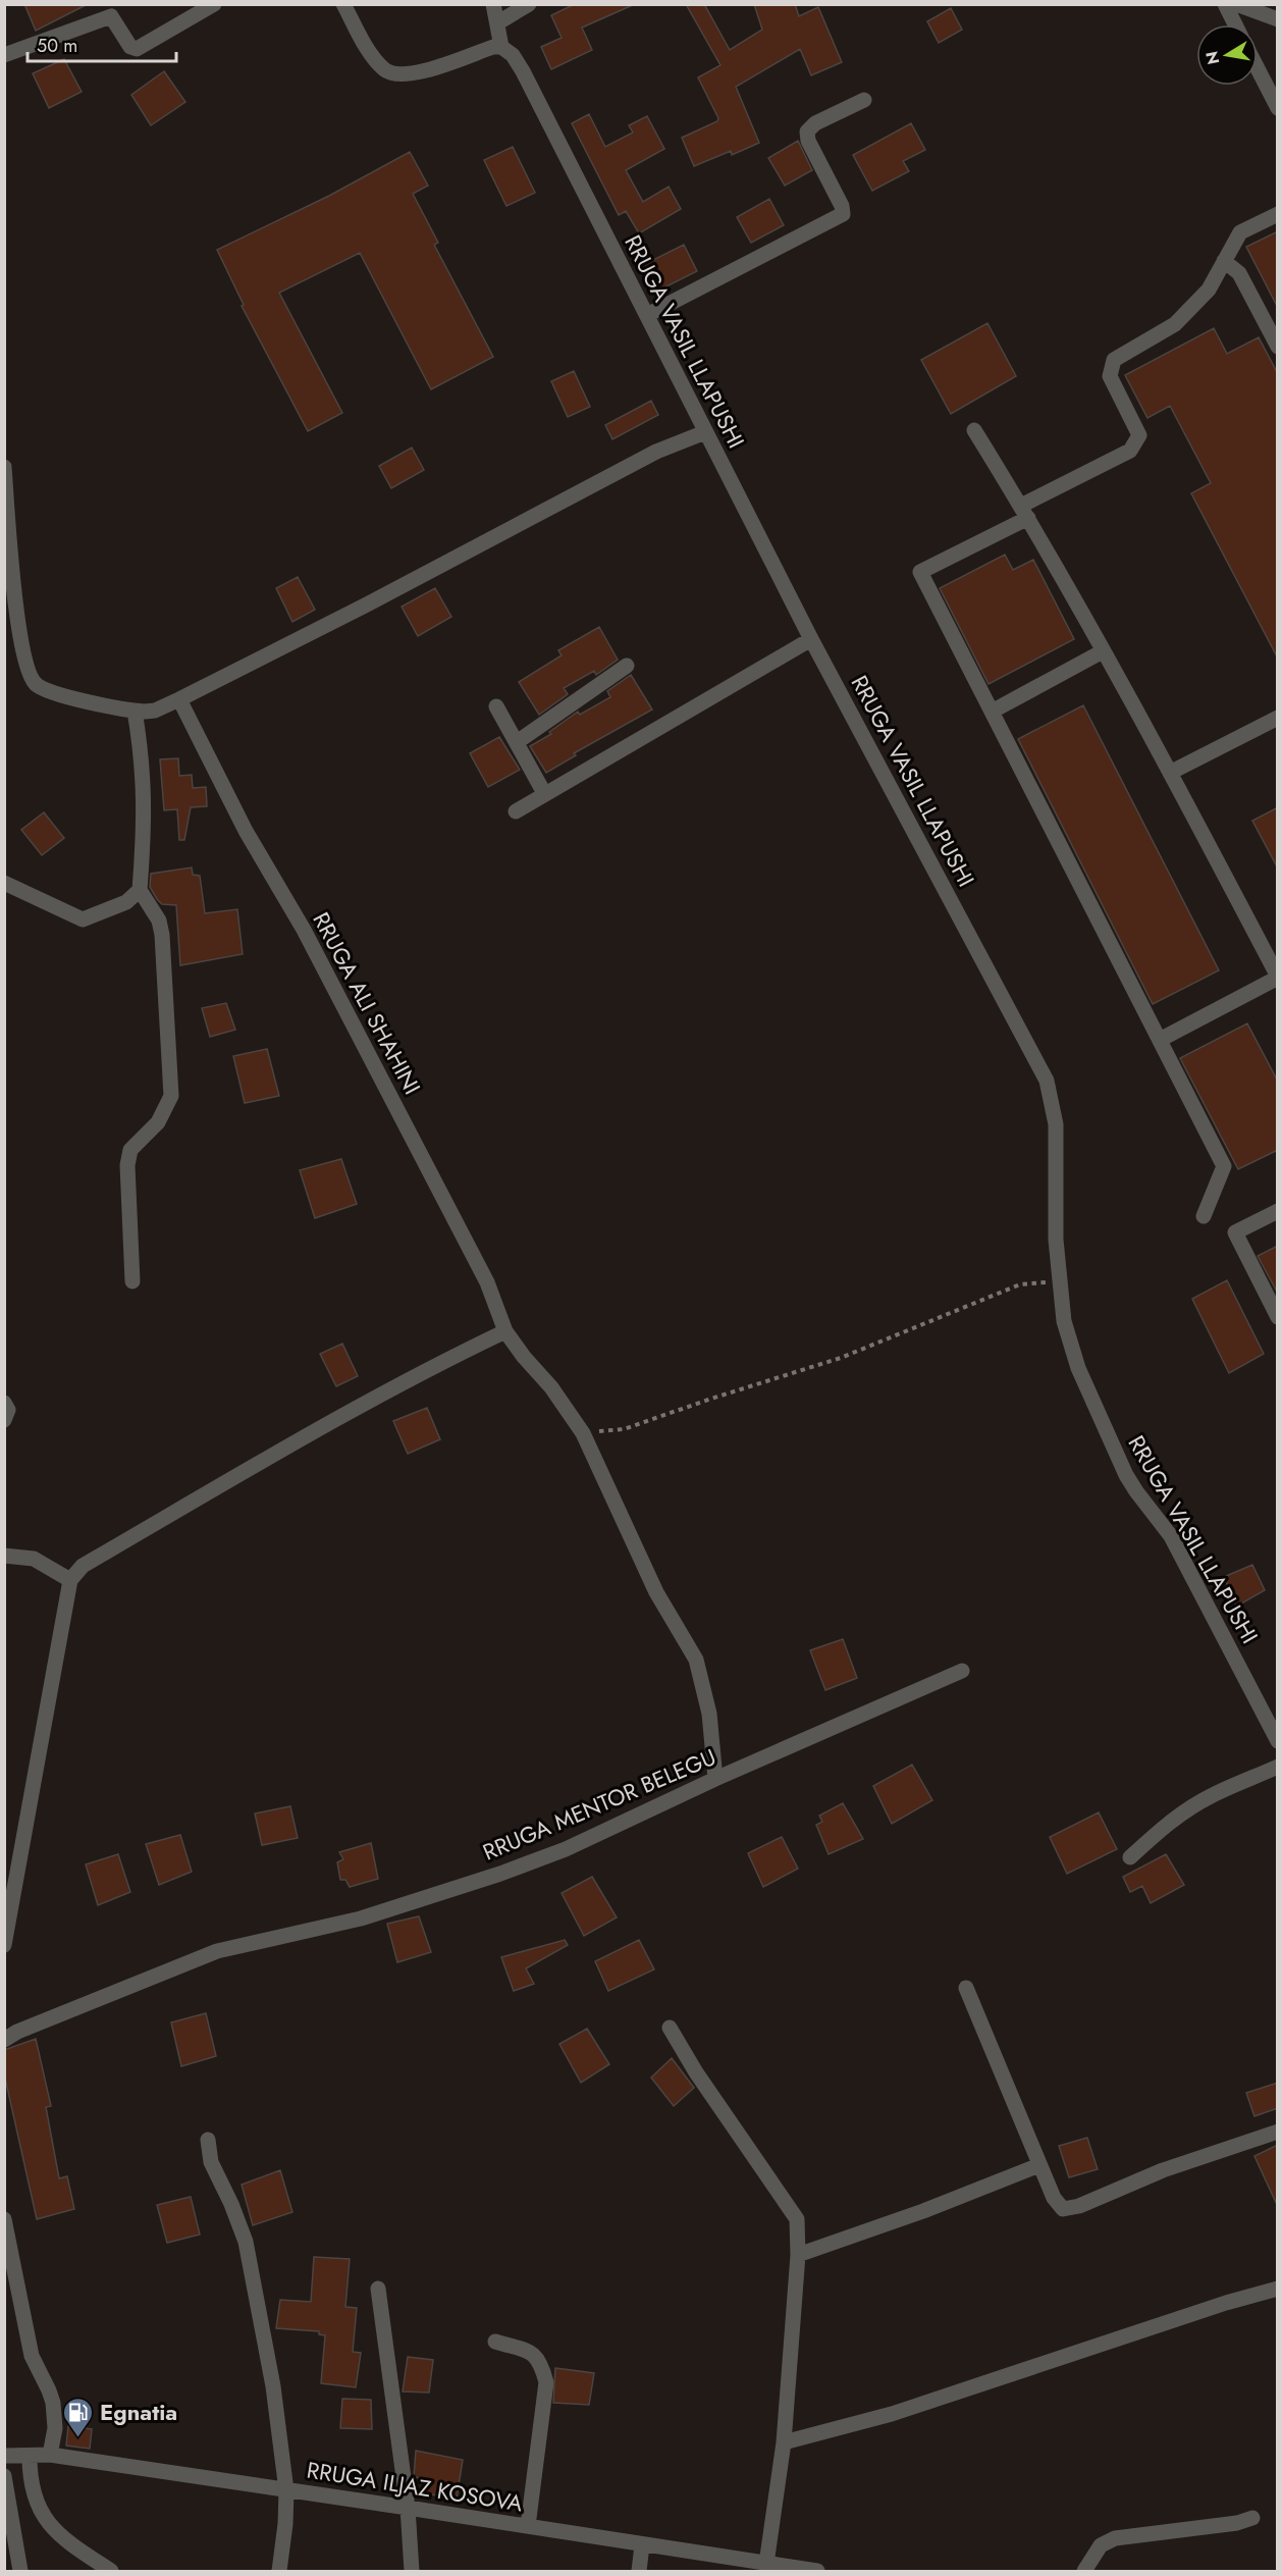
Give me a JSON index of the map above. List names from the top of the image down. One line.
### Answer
{"streets":{"street":["RRUGA VASIL LLAPUSHI","RRUGA ALI SHAHINI","RRUGA MENTOR BELEGU","RRUGA ILJAZ KOSOVA"]},"crossings":[["RRUGA ALI SHAHINI","RRUGA MENTOR BELEGU"]],"places":{"fuel station":["Egnatia"]},"scale_bar":"50 m","north":"left"}
